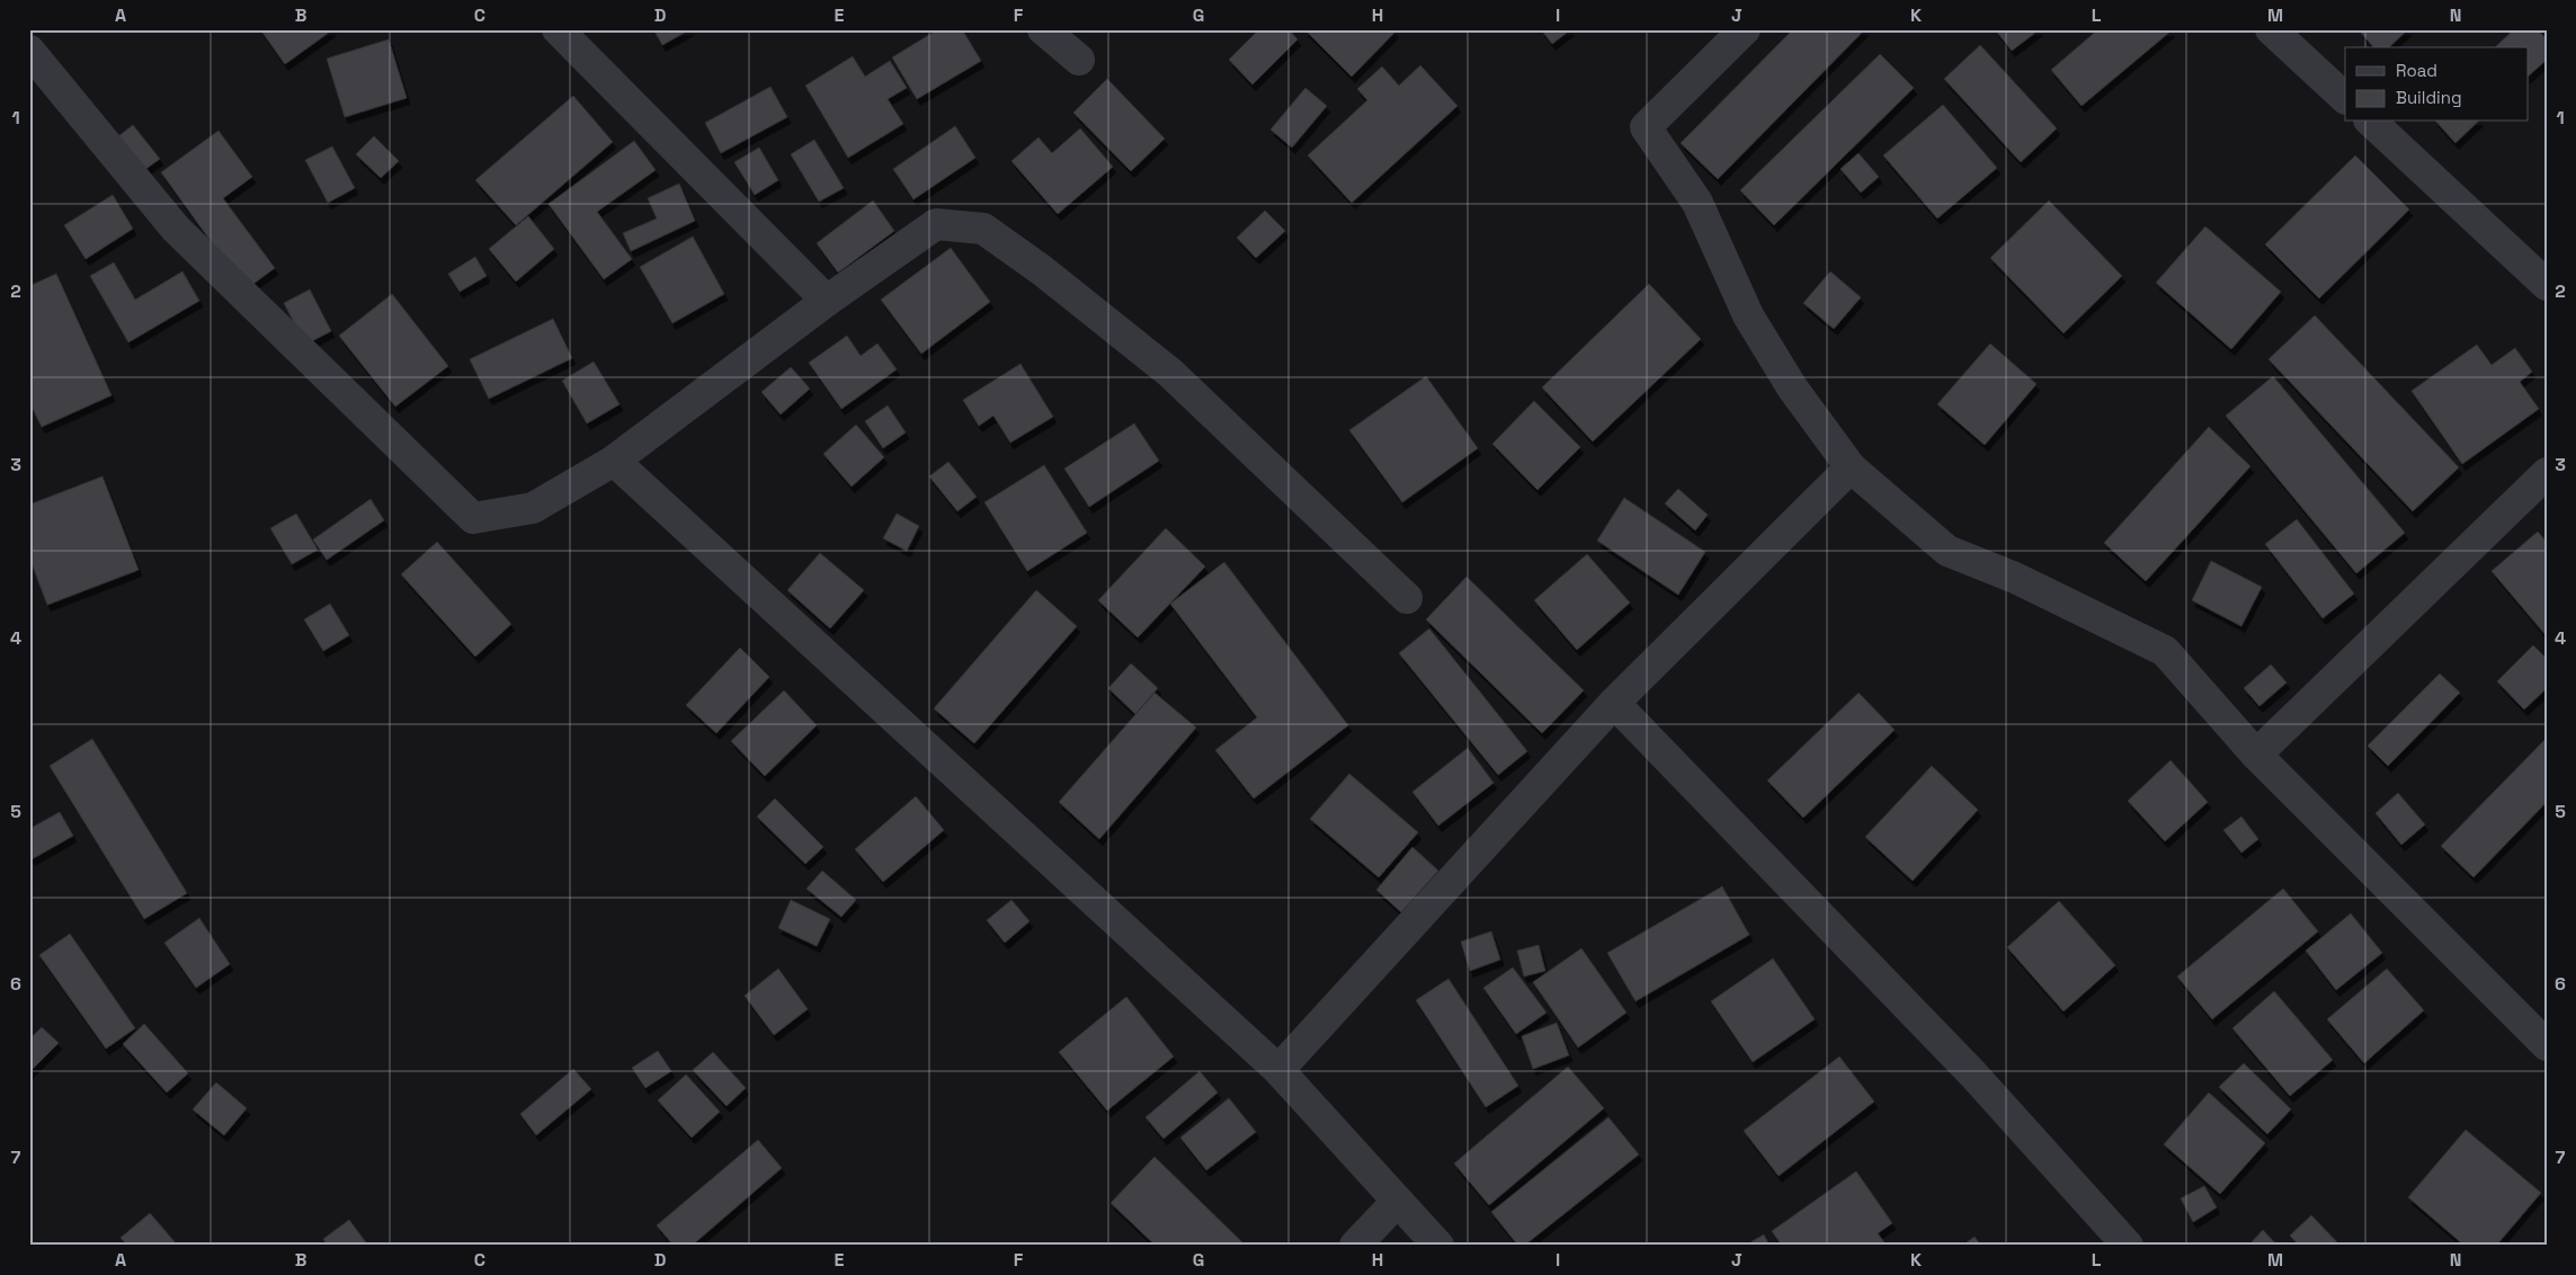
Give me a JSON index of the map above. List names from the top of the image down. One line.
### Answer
{"legend":["Road","Building"],"grid":{"columns":["A","B","C","D","E","F","G","H","I","J","K","L","M","N"],"rows":["1","2","3","4","5","6","7"]}}
